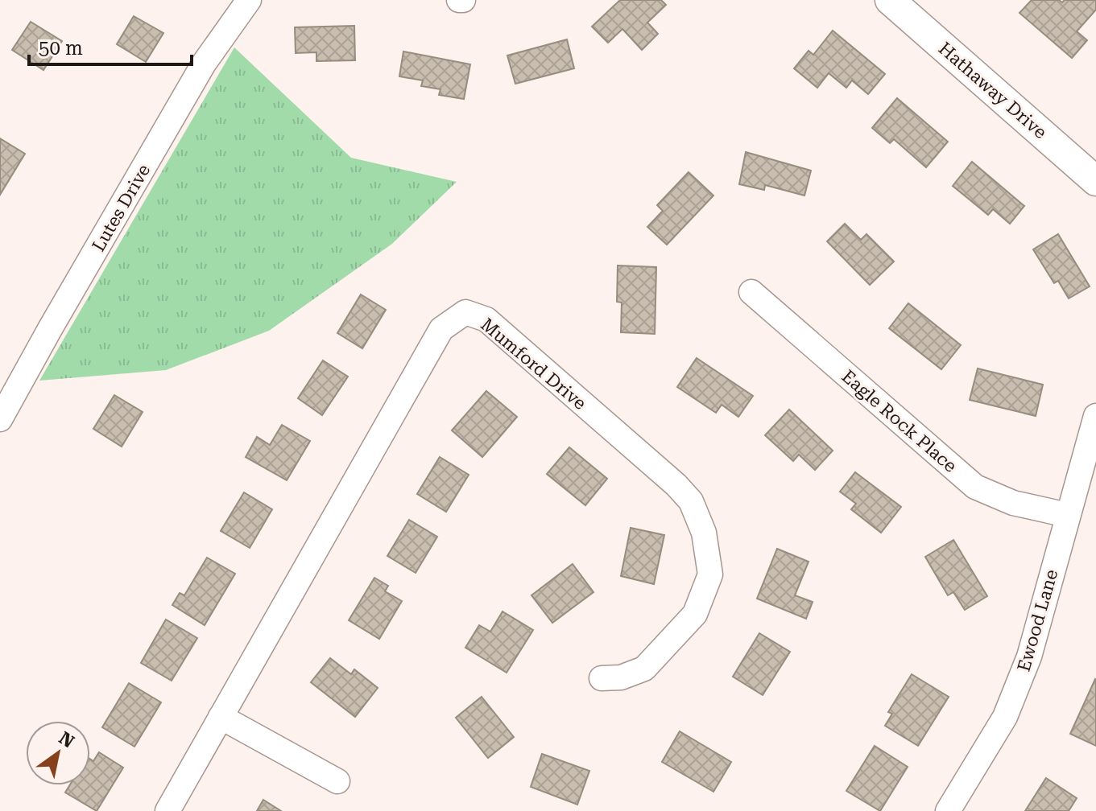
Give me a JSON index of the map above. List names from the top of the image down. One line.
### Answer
{"streets":{"street":["Hathaway Drive","Lutes Drive","Mumford Drive","Eagle Rock Place","Ewood Lane"]},"crossings":[["Eagle Rock Place","Ewood Lane"]],"scale_bar":"50 m","north":"top right"}
